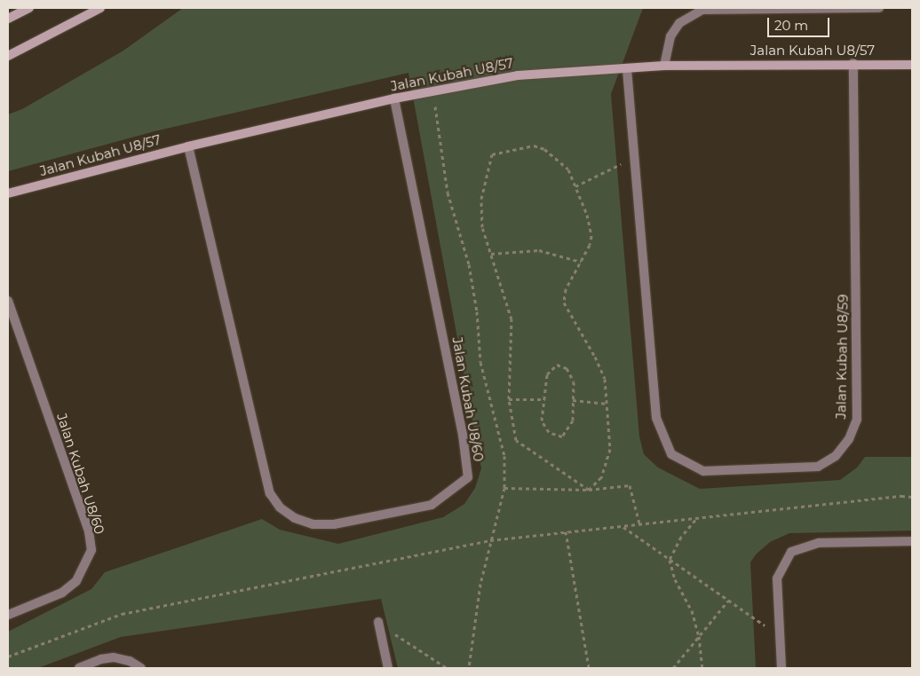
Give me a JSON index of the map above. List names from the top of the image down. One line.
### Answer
{"streets":{"street":["Jalan Kubah U8/57","Jalan Kubah U8/59","Jalan Kubah U8/60"]},"crossings":[["Jalan Kubah U8/57","Jalan Kubah U8/59"],["Jalan Kubah U8/57","Jalan Kubah U8/60"]],"scale_bar":"20 m"}
